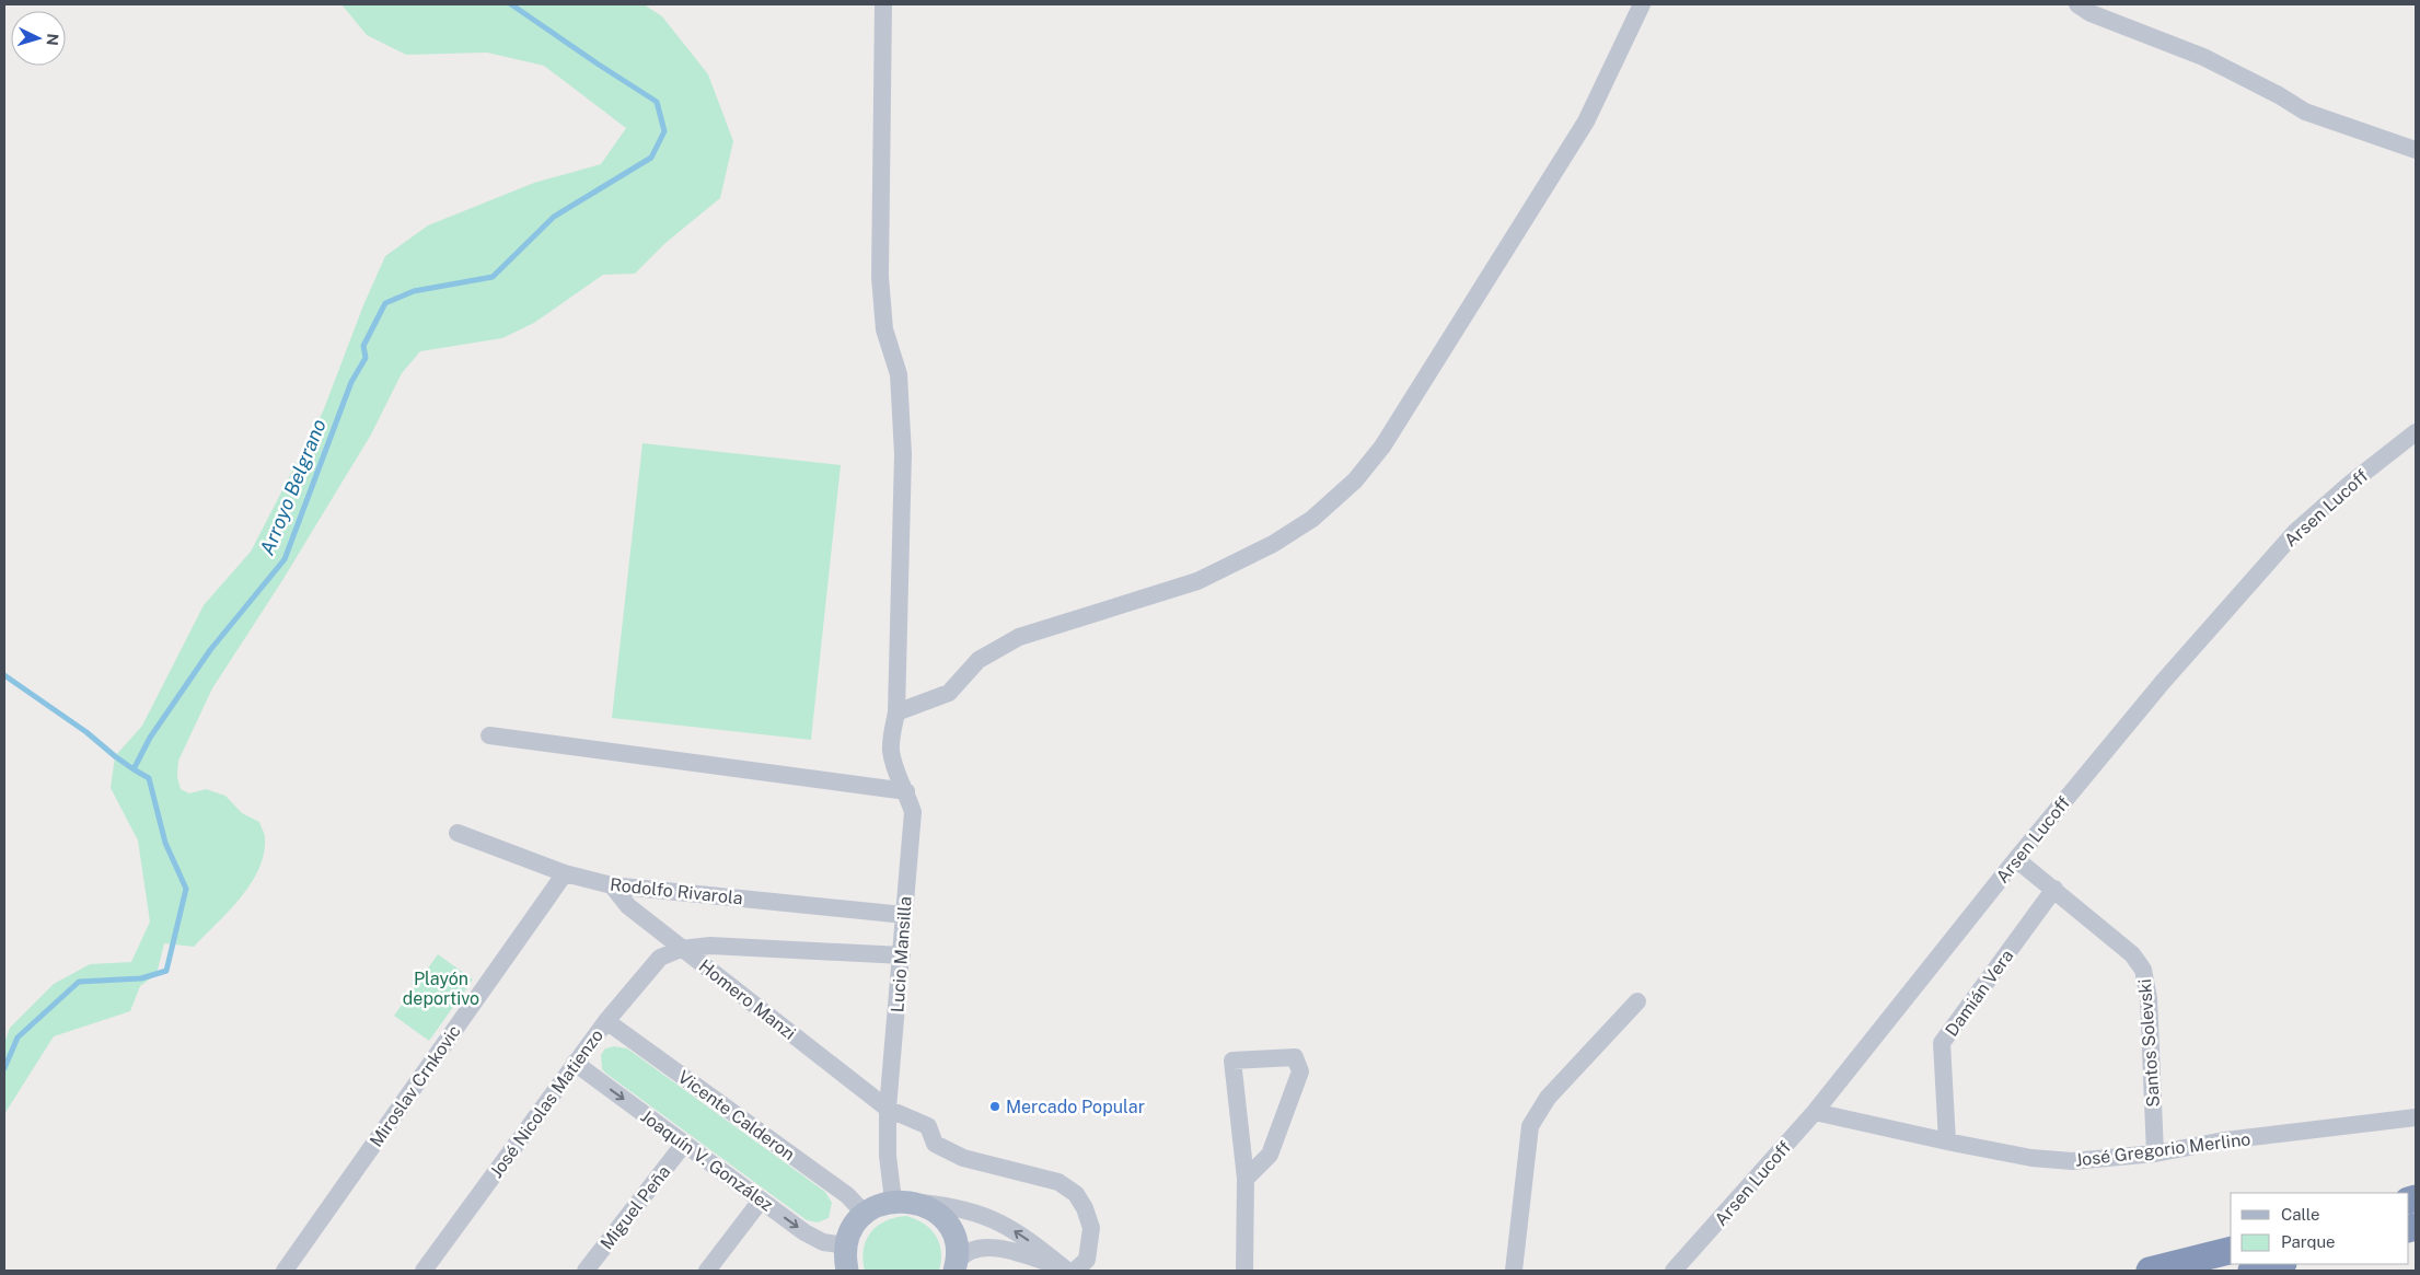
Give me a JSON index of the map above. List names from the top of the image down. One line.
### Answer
{"streets":{"street":["Arsen Lucoff","Rodolfo Rivarola","Lucio Mansilla","Damián Vera","Homero Manzi","Santos Solevski","Miroslav Crnkovic","José Nicolas Matienzo","Vicente Calderon","José Gregorio Merlino","Joaquín V. González","Miguel Peña"]},"crossings":[["Arsen Lucoff","Santos Solevski"],["Arsen Lucoff","José Gregorio Merlino"],["Rodolfo Rivarola","Lucio Mansilla"],["Rodolfo Rivarola","Homero Manzi"],["Rodolfo Rivarola","Miroslav Crnkovic"],["Lucio Mansilla","Homero Manzi"],["Damián Vera","Santos Solevski"],["Damián Vera","José Gregorio Merlino"],["Homero Manzi","José Nicolas Matienzo"],["Santos Solevski","José Gregorio Merlino"],["José Nicolas Matienzo","Vicente Calderon"],["José Nicolas Matienzo","Joaquín V. González"],["Joaquín V. González","Miguel Peña"]],"one_way":["Joaquín V. González"],"water":["Arroyo Belgrano"],"parks":["Playón deportivo"],"places":["Mercado Popular"],"legend":["Calle","Parque"],"north":"right"}
